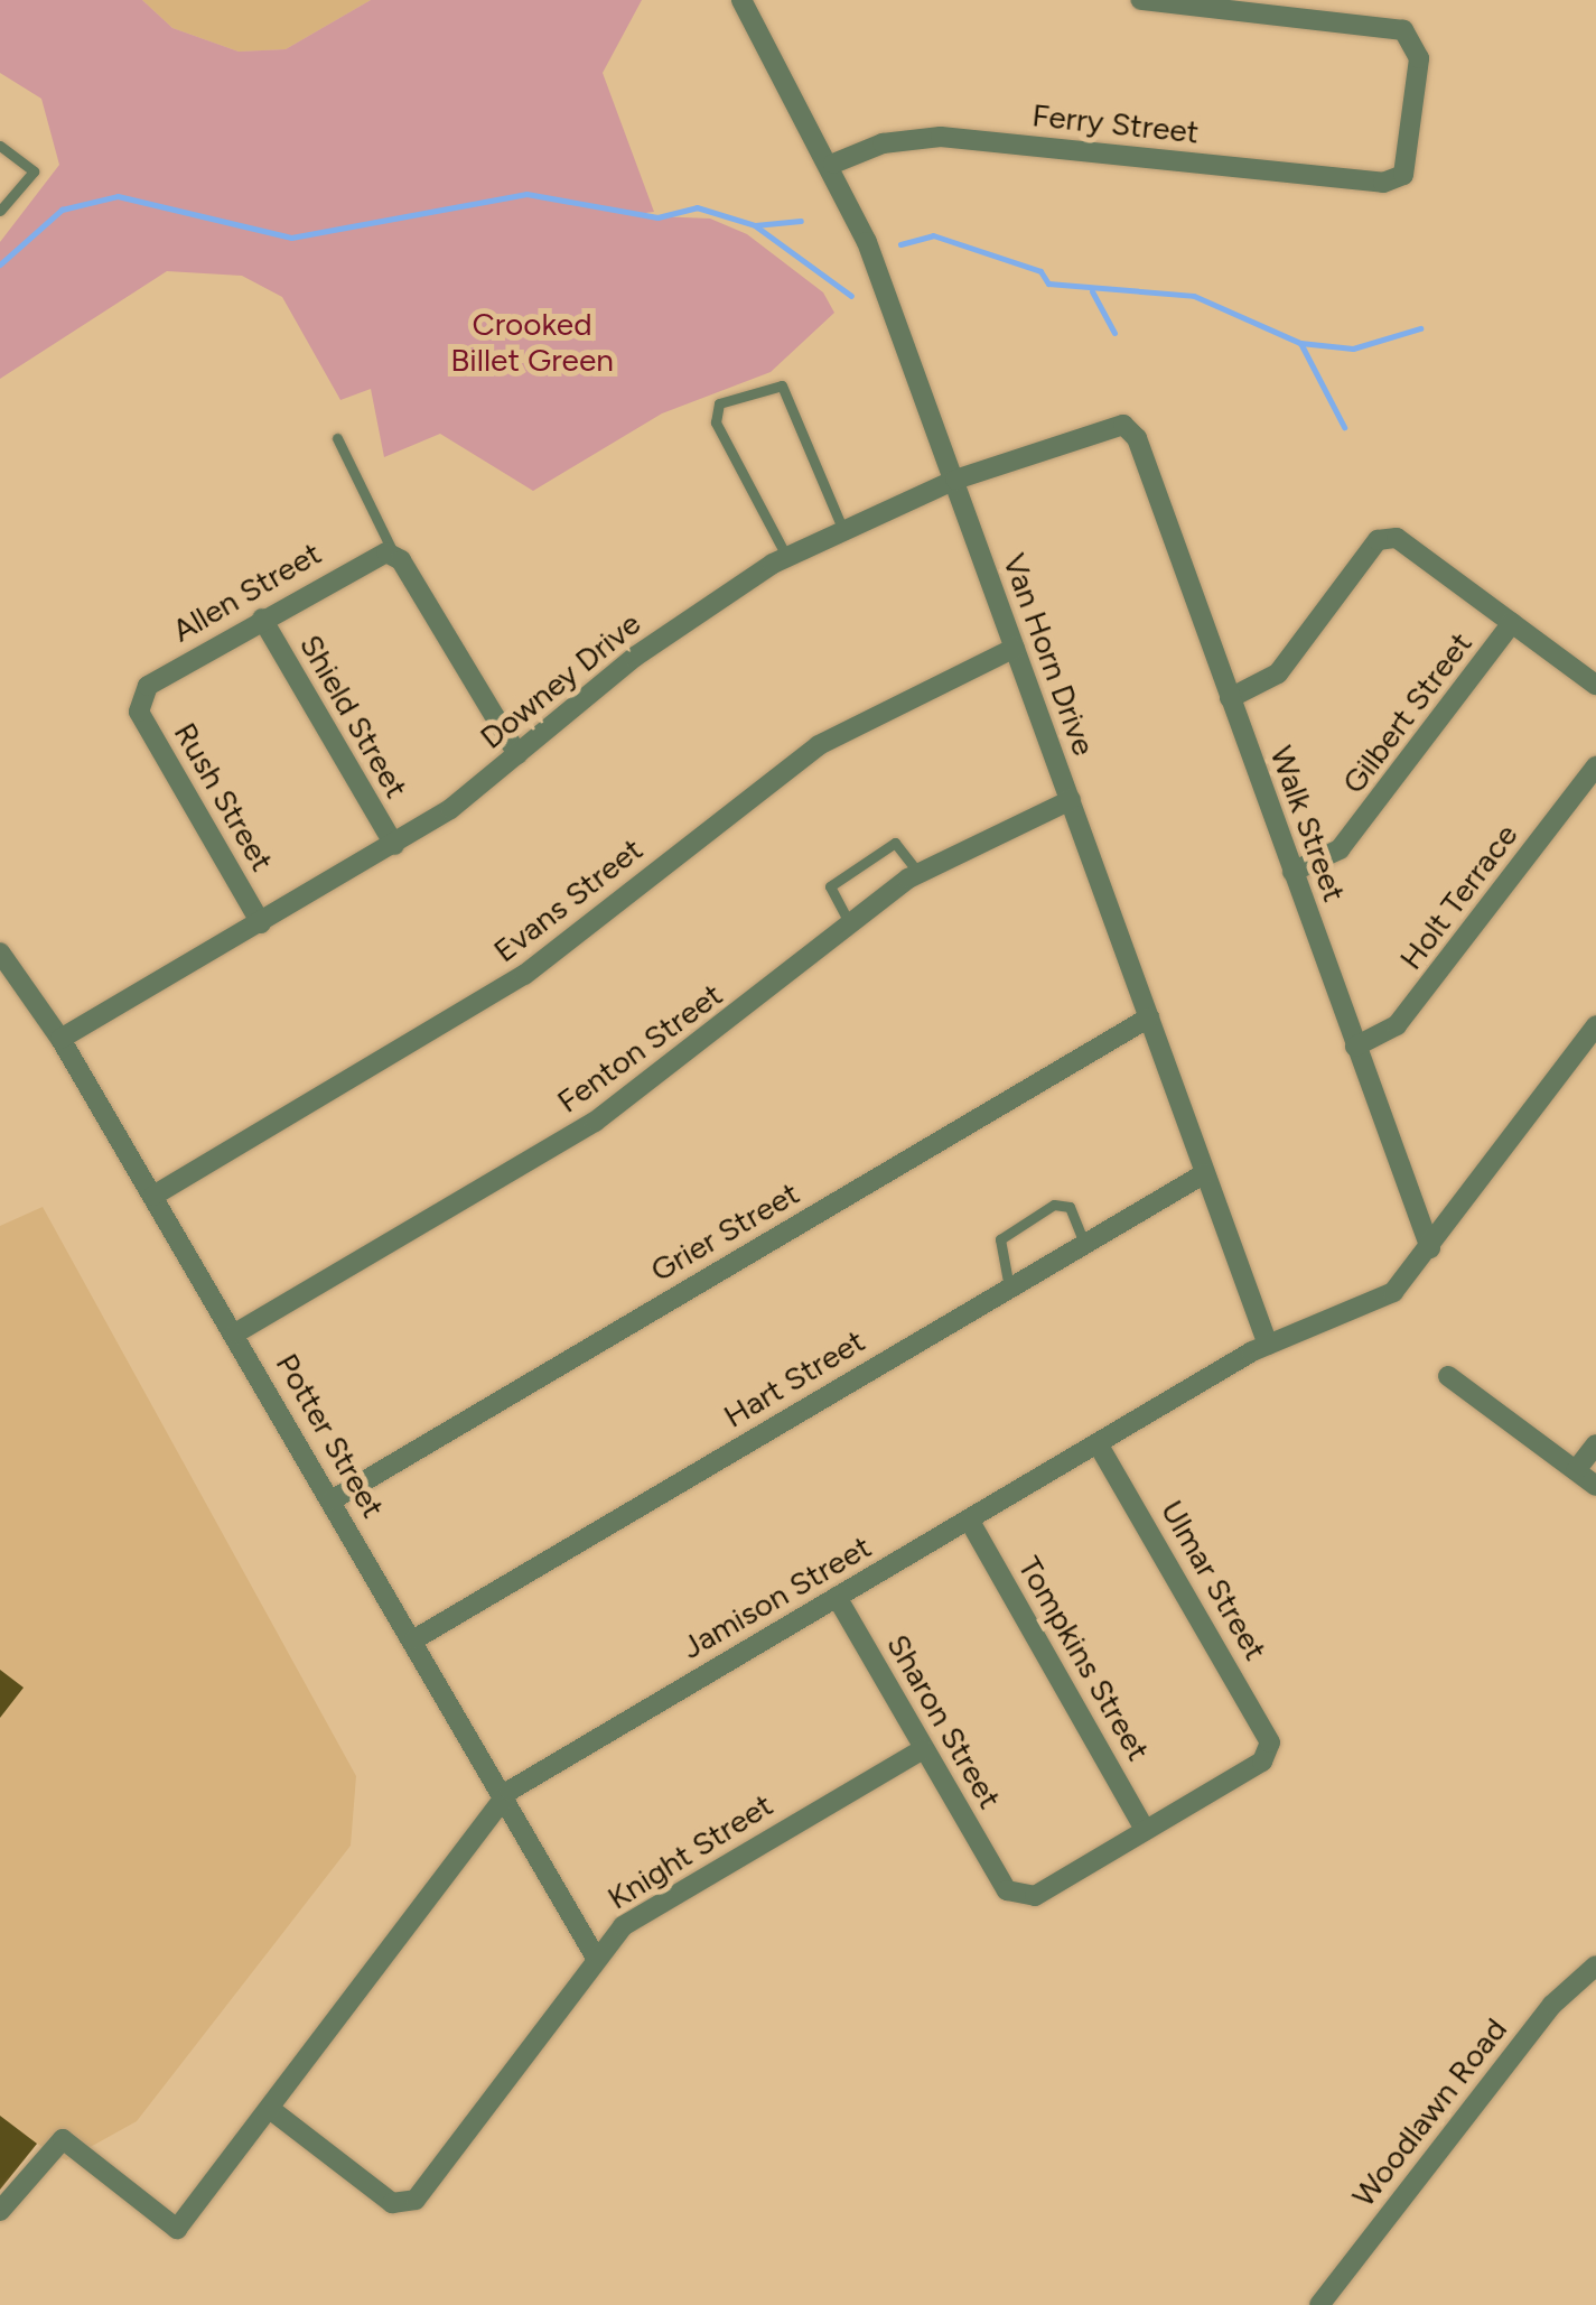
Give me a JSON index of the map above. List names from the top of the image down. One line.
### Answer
{"streets":{"street":["Ferry Street","Allen Street","Van Horn Drive","Downey Drive","Gilbert Street","Shield Street","Rush Street","Walk Street","Holt Terrace","Evans Street","Fenton Street","Grier Street","Hart Street","Potter Street","Ulmar Street","Jamison Street","Tompkins Street","Sharon Street","Knight Street","Woodlawn Road"]},"crossings":[["Ferry Street","Van Horn Drive"],["Allen Street","Shield Street"],["Allen Street","Rush Street"],["Van Horn Drive","Downey Drive"],["Van Horn Drive","Evans Street"],["Van Horn Drive","Fenton Street"],["Van Horn Drive","Grier Street"],["Van Horn Drive","Hart Street"],["Van Horn Drive","Jamison Street"],["Downey Drive","Shield Street"],["Downey Drive","Rush Street"],["Downey Drive","Walk Street"],["Downey Drive","Potter Street"],["Gilbert Street","Walk Street"],["Walk Street","Holt Terrace"],["Walk Street","Jamison Street"],["Evans Street","Potter Street"],["Fenton Street","Potter Street"],["Grier Street","Potter Street"],["Hart Street","Potter Street"],["Potter Street","Jamison Street"],["Potter Street","Knight Street"],["Ulmar Street","Jamison Street"],["Ulmar Street","Tompkins Street"],["Ulmar Street","Sharon Street"],["Jamison Street","Tompkins Street"],["Jamison Street","Sharon Street"],["Jamison Street","Knight Street"],["Tompkins Street","Sharon Street"],["Sharon Street","Knight Street"]],"parks":["Crooked Billet Green"]}
